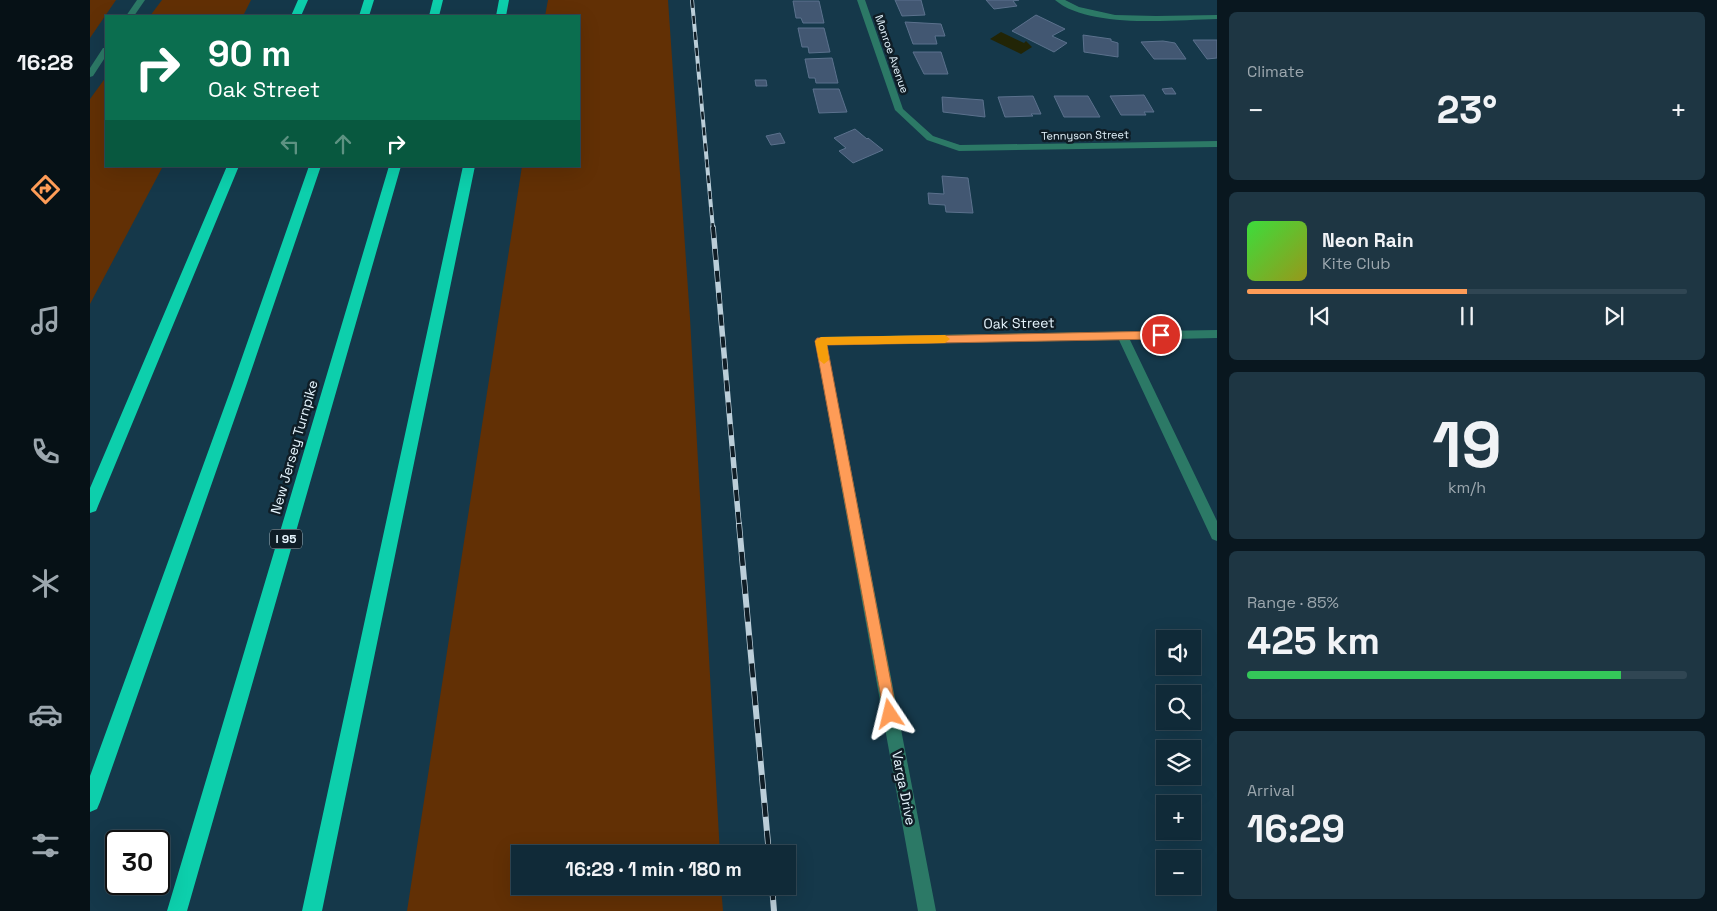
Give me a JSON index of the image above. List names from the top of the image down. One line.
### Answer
{"streets":{"highway":["New Jersey Turnpike","I 95"],"street":["Monroe Avenue","Tennyson Street","Oak Street","Varga Drive"]},"crossings":[["Monroe Avenue","Tennyson Street"],["Oak Street","Varga Drive"]],"page":{"tabs":"16:28","tile":["Climate",["19","km/h"],["Range · 85%","425 km"],["Arrival","16:29"]],"turn":["90 m","Oak Street"],"heat":["−","23°","+"],"song":["Neon Rain","Kite Club"],"map_buttons":["+","−"],"limit":"30","trip":"16:29 · 1 min · 180 m"}}
